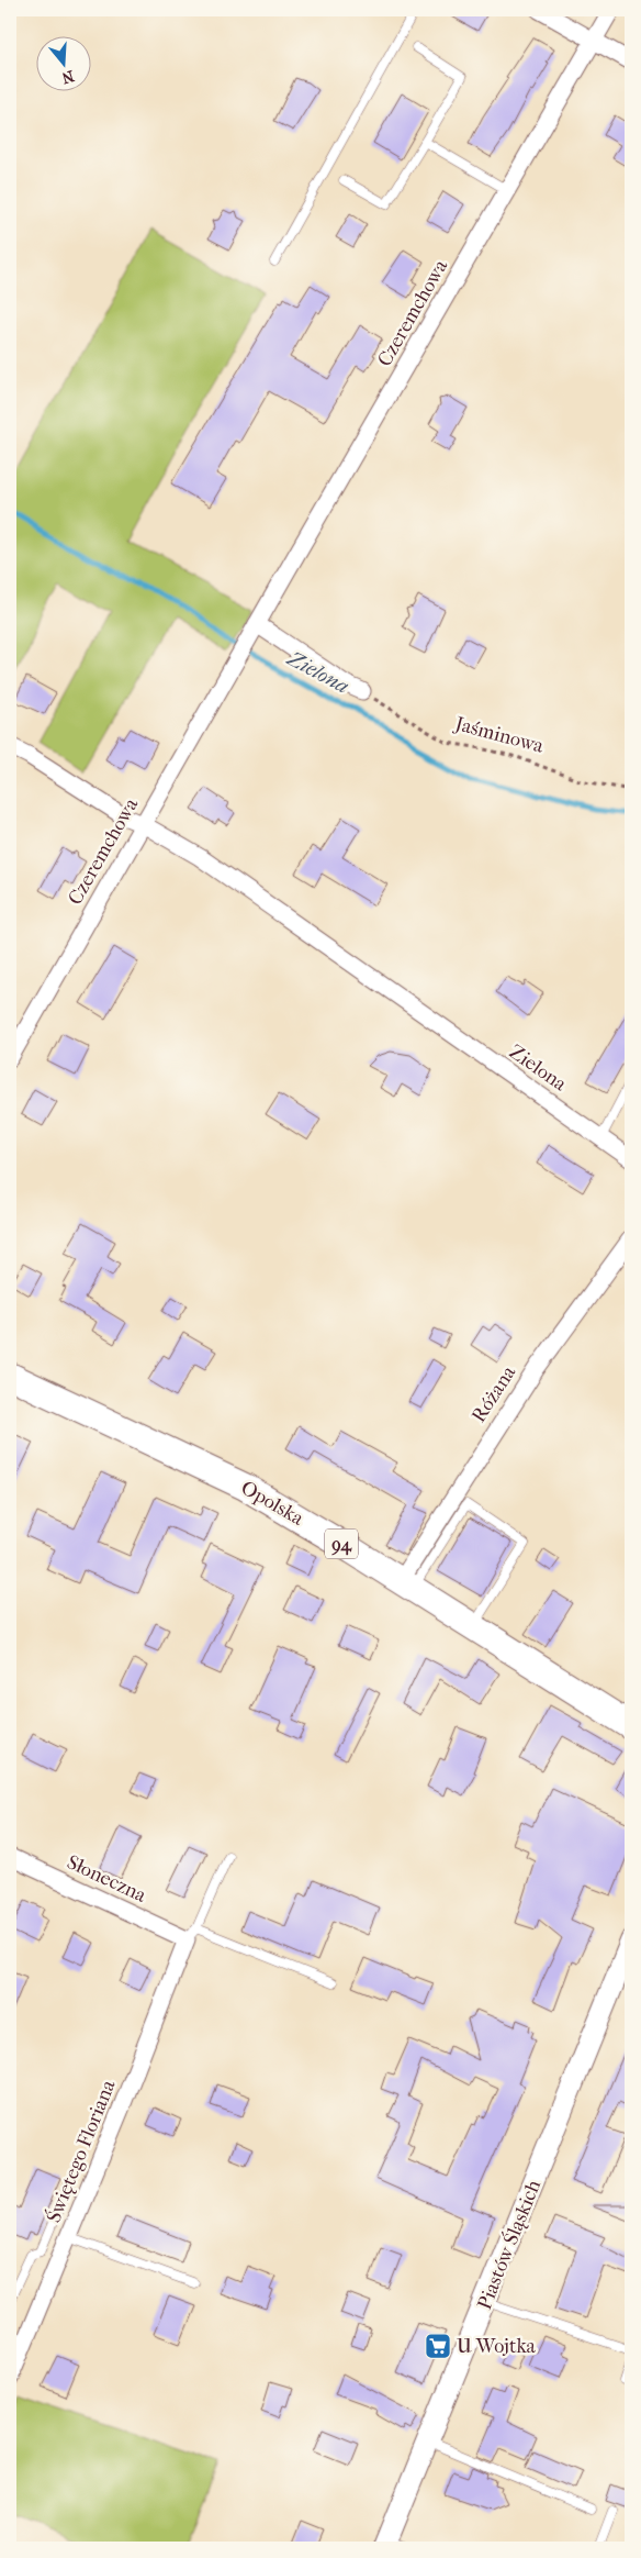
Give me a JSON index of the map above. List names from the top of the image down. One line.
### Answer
{"streets":{"main road":["Opolska","94"],"street":["Czeremchowa","Zielona","Różana","Słoneczna","Świętego Floriana","Piastów Śląskich"],"path":["Jaśminowa"]},"crossings":[["Czeremchowa","Zielona"],["Różana","Opolska"],["Słoneczna","Świętego Floriana"]],"water":["Zielona"],"places":{"supermarket":["U Wojtka"]},"north":"bottom"}
